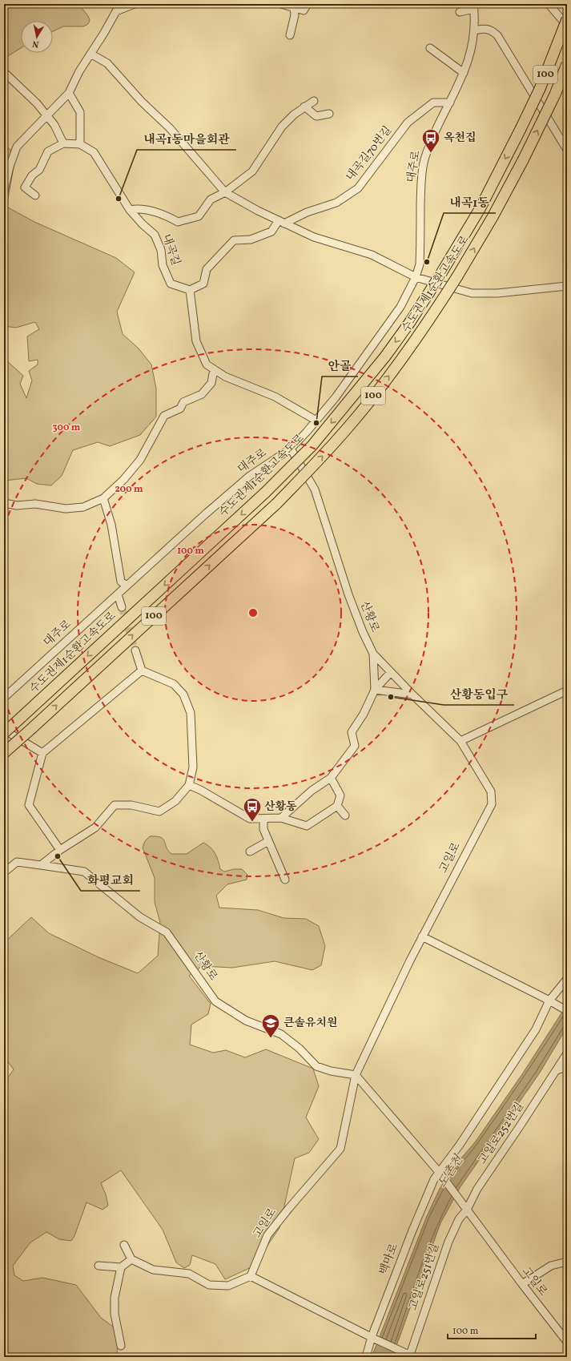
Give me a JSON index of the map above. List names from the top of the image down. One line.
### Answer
{"streets":{"highway":["100","수도권제1순환고속도로"],"street":["내곡길70번길","대주로","내곡길","산황로","고일로","고일로252번길","백마로","고일로251번길"]},"crossings":[["내곡길70번길","대주로"],["대주로","산황로"],["산황로","고일로"],["고일로","고일로252번길"],["고일로","백마로"],["고일로","고일로251번길"],["고일로252번길","고일로251번길"]],"water":["도촌천"],"places":{"bus stop":["옥천집","산황동"],"other":["내곡1동마을회관","내곡1동","안골","산황동입구","화평교회"],"school or university":["큰솔유치원"]},"scale_bar":"100 m","north":"bottom","rings":["300 m","200 m","100 m"]}
